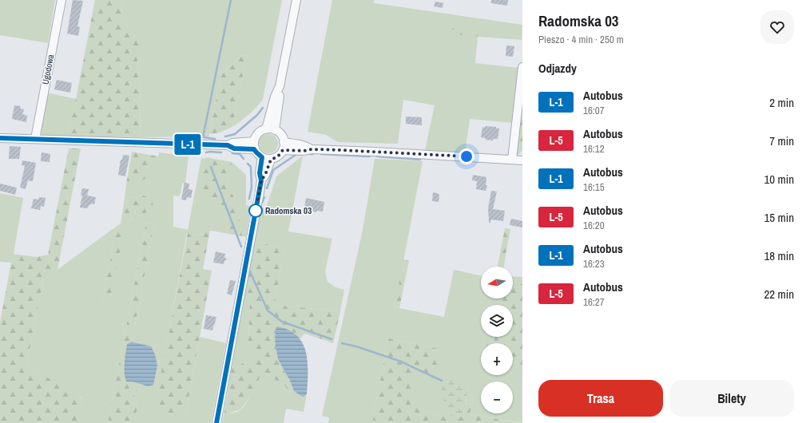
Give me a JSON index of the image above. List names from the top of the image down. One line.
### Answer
{"streets":{"street":["Ugodowa"]},"places":["Radomska 03"],"lines":["bus line L-1"],"north":"left","page":{"on_map":"L-1","heading":[["Radomska 03","Pieszo · 4 min · 250 m"],"Odjazdy"],"list":[{"mark":"L-1","name":"Autobus","note":"16:07","value":"2 min"},{"mark":"L-5","name":"Autobus","note":"16:12","value":"7 min"},{"mark":"L-1","name":"Autobus","note":"16:15","value":"10 min"},{"mark":"L-5","name":"Autobus","note":"16:20","value":"15 min"},{"mark":"L-1","name":"Autobus","note":"16:23","value":"18 min"},{"mark":"L-5","name":"Autobus","note":"16:27","value":"22 min"}],"map_buttons":["+","−"],"buttons":["Trasa","Bilety"]}}
